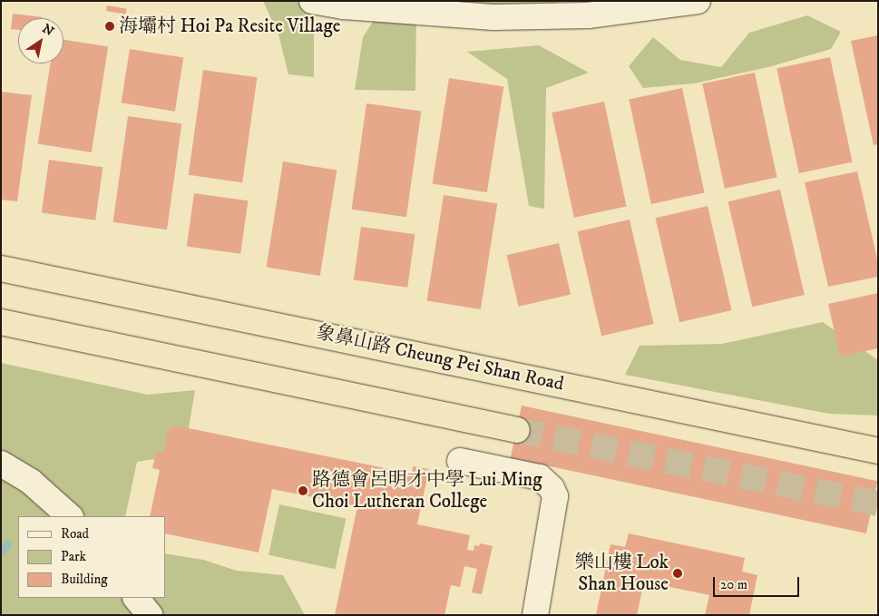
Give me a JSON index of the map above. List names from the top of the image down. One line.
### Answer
{"streets":{"highway":["象鼻山路 Cheung Pei Shan Road"]},"places":["海壩村 Hoi Pa Resite Village","路德會呂明才中學 Lui Ming Choi Lutheran College","樂山樓 Lok Shan House"],"legend":["Road","Park","Building"],"scale_bar":"20 m","north":"top right"}
